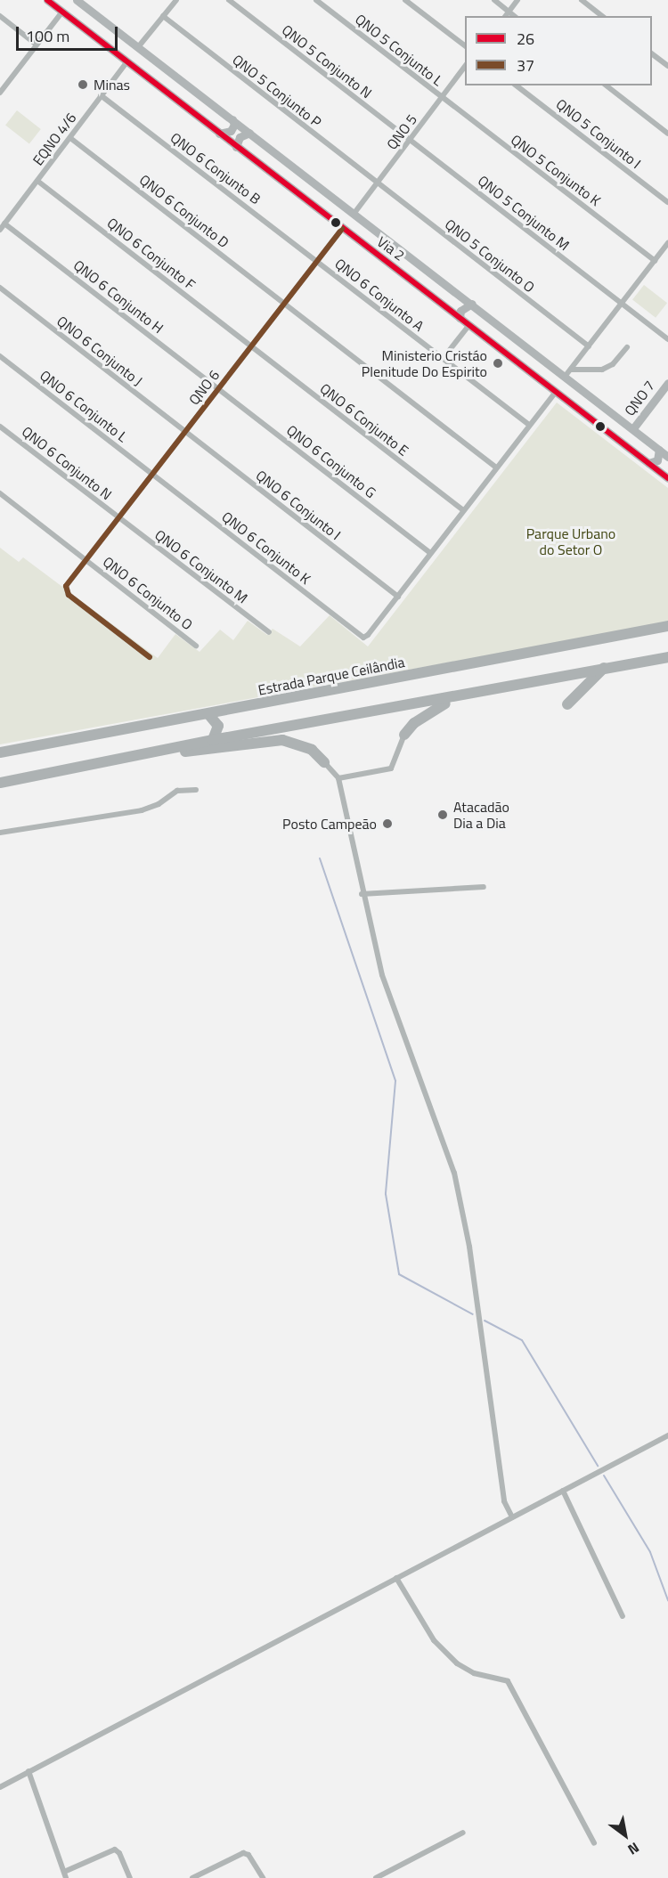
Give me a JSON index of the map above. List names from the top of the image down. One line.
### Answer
{"streets":{"highway":["Estrada Parque Ceilândia"],"main road":["Via 2","QNO 7"],"street":["QNO 5 Conjunto L","QNO 5 Conjunto N","QNO 5 Conjunto P","QNO 5","QNO 5 Conjunto I","EQNO 4/6","QNO 6 Conjunto B","QNO 5 Conjunto K","QNO 6 Conjunto D","QNO 5 Conjunto M","QNO 6 Conjunto F","QNO 5 Conjunto O","QNO 6 Conjunto A","QNO 6 Conjunto H","QNO 6 Conjunto J","QNO 6","QNO 6 Conjunto L","QNO 6 Conjunto E","QNO 6 Conjunto G","QNO 6 Conjunto N","QNO 6 Conjunto I","QNO 6 Conjunto K","QNO 6 Conjunto M","QNO 6 Conjunto O"]},"crossings":[["QNO 5 Conjunto L","QNO 5"],["QNO 5 Conjunto L","QNO 5 Conjunto K"],["QNO 5 Conjunto N","QNO 5"],["QNO 5 Conjunto N","QNO 5 Conjunto M"],["QNO 5 Conjunto P","QNO 5"],["QNO 5 Conjunto P","QNO 5 Conjunto O"],["QNO 5","QNO 5 Conjunto K"],["QNO 5","QNO 5 Conjunto M"],["QNO 5","Via 2"],["QNO 5","QNO 5 Conjunto O"],["EQNO 4/6","QNO 6 Conjunto B"],["EQNO 4/6","QNO 6 Conjunto D"],["EQNO 4/6","Via 2"],["EQNO 4/6","QNO 6 Conjunto F"],["EQNO 4/6","QNO 6 Conjunto H"],["QNO 6 Conjunto B","QNO 6 Conjunto A"],["QNO 6 Conjunto B","QNO 6"],["QNO 6 Conjunto D","QNO 6"],["Via 2","QNO 6"],["Via 2","QNO 7"],["QNO 6 Conjunto F","QNO 6"],["QNO 6 Conjunto F","QNO 6 Conjunto E"],["QNO 6 Conjunto A","QNO 6"],["QNO 6 Conjunto H","QNO 6"],["QNO 6 Conjunto H","QNO 6 Conjunto G"],["QNO 6 Conjunto J","QNO 6"],["QNO 6 Conjunto J","QNO 6 Conjunto I"],["QNO 6","QNO 6 Conjunto L"],["QNO 6","QNO 6 Conjunto E"],["QNO 6","QNO 6 Conjunto G"],["QNO 6","QNO 6 Conjunto N"],["QNO 6","QNO 6 Conjunto I"],["QNO 6","QNO 6 Conjunto K"],["QNO 6","QNO 6 Conjunto M"],["QNO 6","QNO 6 Conjunto O"],["QNO 6 Conjunto L","QNO 6 Conjunto K"],["QNO 6 Conjunto N","QNO 6 Conjunto M"],["QNO 6 Conjunto I","QNO 6 Conjunto K"]],"parks":["Parque Urbano do Setor O"],"places":["Minas","Ministerio Cristáo Plenitude Do Espirito","Atacadão Dia a Dia","Posto Campeão"],"lines":["transit line 26","transit line 37"],"legend":["26","37"],"scale_bar":"100 m","north":"bottom right"}
